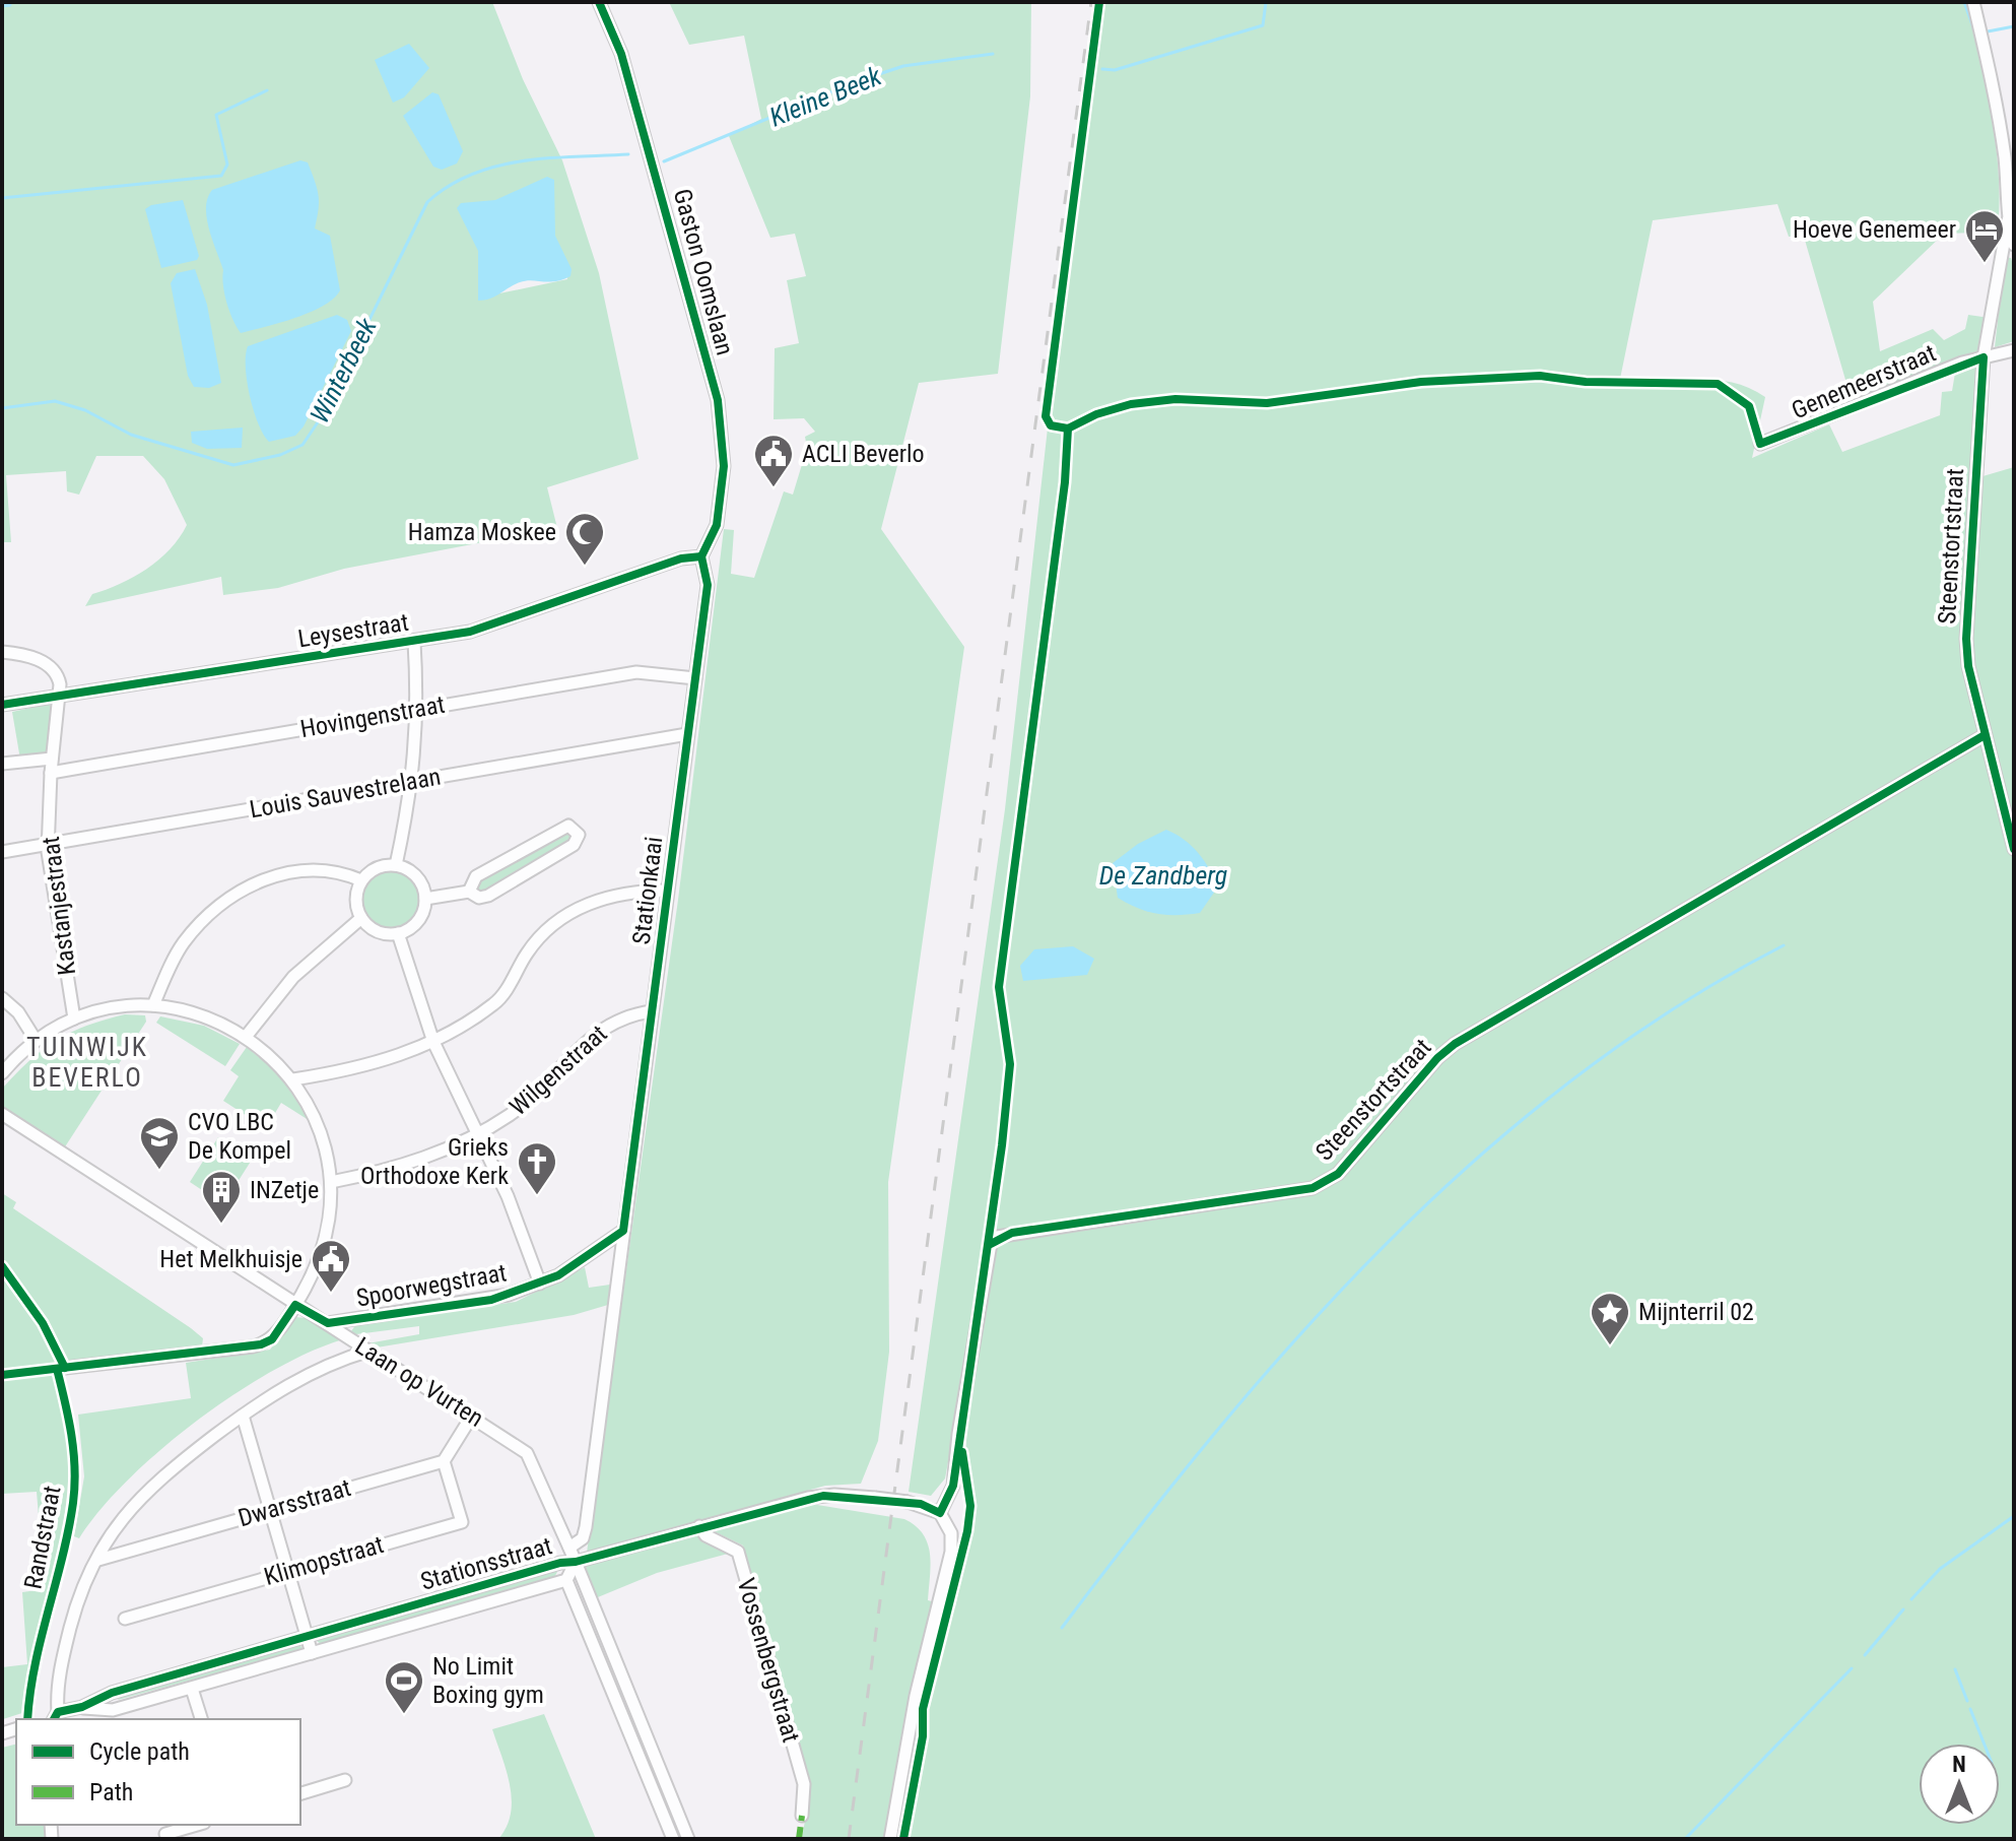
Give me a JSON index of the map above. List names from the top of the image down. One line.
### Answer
{"streets":{"street":["Gaston Oomslaan","Genemeerstraat","Steenstortstraat","Leysestraat","Hovingenstraat","Louis Sauvestrelaan","Stationkaai","Kastanjestraat","Wilgenstraat","Spoorwegstraat","Laan op Vurten","Dwarsstraat","Klimopstraat","Stationsstraat","Vossenbergstraat"],"cycle path":["Randstraat"]},"crossings":[["Gaston Oomslaan","Leysestraat"],["Gaston Oomslaan","Stationkaai"],["Genemeerstraat","Steenstortstraat"],["Steenstortstraat","Stationsstraat"],["Leysestraat","Stationkaai"],["Leysestraat","Kastanjestraat"],["Hovingenstraat","Stationkaai"],["Hovingenstraat","Kastanjestraat"],["Louis Sauvestrelaan","Stationkaai"],["Louis Sauvestrelaan","Kastanjestraat"],["Stationkaai","Wilgenstraat"],["Stationkaai","Spoorwegstraat"],["Stationkaai","Laan op Vurten"],["Spoorwegstraat","Laan op Vurten"],["Laan op Vurten","Stationsstraat"],["Dwarsstraat","Klimopstraat"],["Stationsstraat","Vossenbergstraat"]],"districts":["TUINWIJK BEVERLO"],"water":["Kleine Beek","Winterbeek","De Zandberg"],"places":{"hotel":["Hoeve Genemeer"],"public building":["ACLI Beverlo","Het Melkhuisje"],"mosque":["Hamza Moskee"],"school or university":["CVO LBC De Kompel"],"church":["Grieks Orthodoxe Kerk"],"building":["INZetje"],"place":["Mijnterril 02"],"sports":["No Limit Boxing gym"]},"legend":["Cycle path","Path"],"north":"top"}
